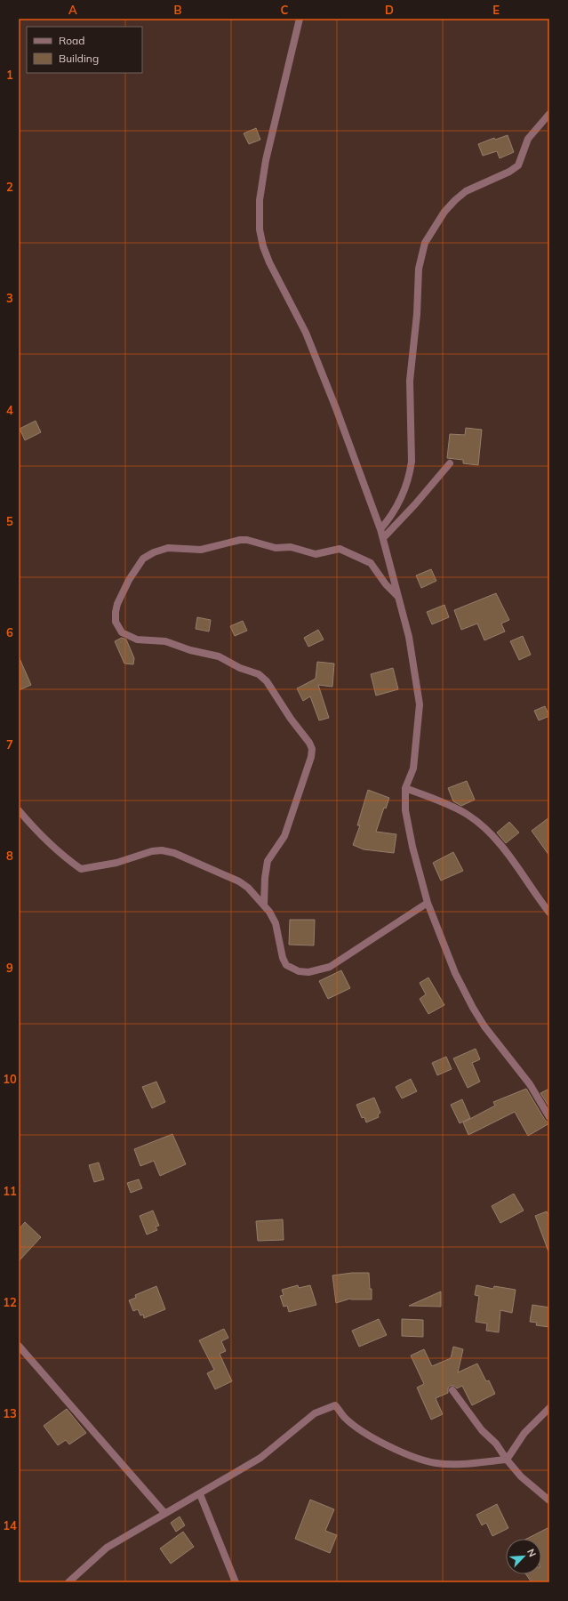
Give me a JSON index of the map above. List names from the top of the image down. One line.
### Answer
{"legend":["Road","Building"],"north":"top right","grid":{"columns":["A","B","C","D","E"],"rows":["1","2","3","4","5","6","7","8","9","10","11","12","13","14"]}}
